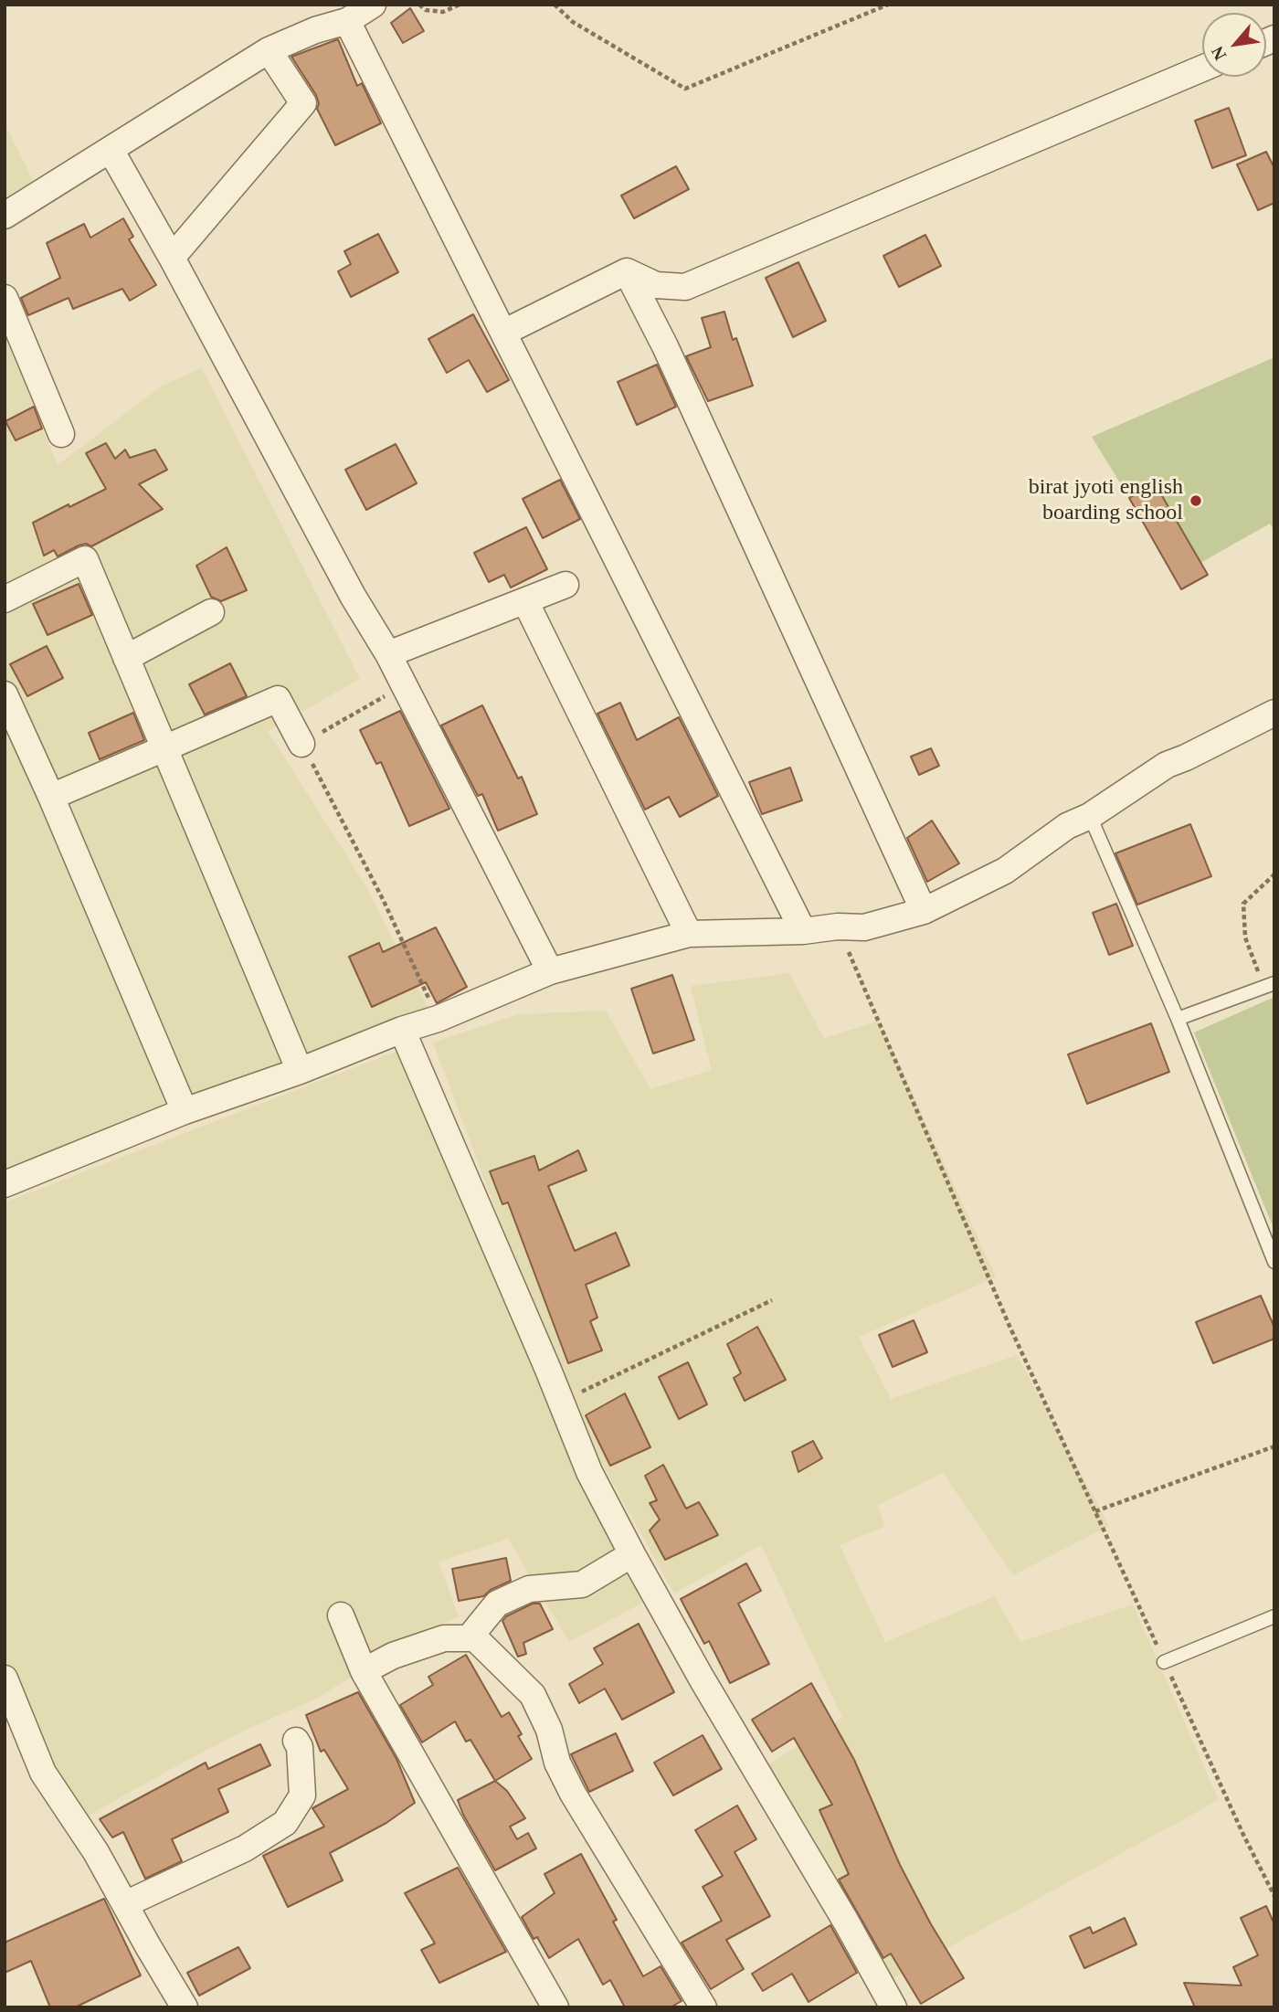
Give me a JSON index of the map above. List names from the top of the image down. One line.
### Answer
{"places":["birat jyoti english boarding school"],"north":"bottom left"}
